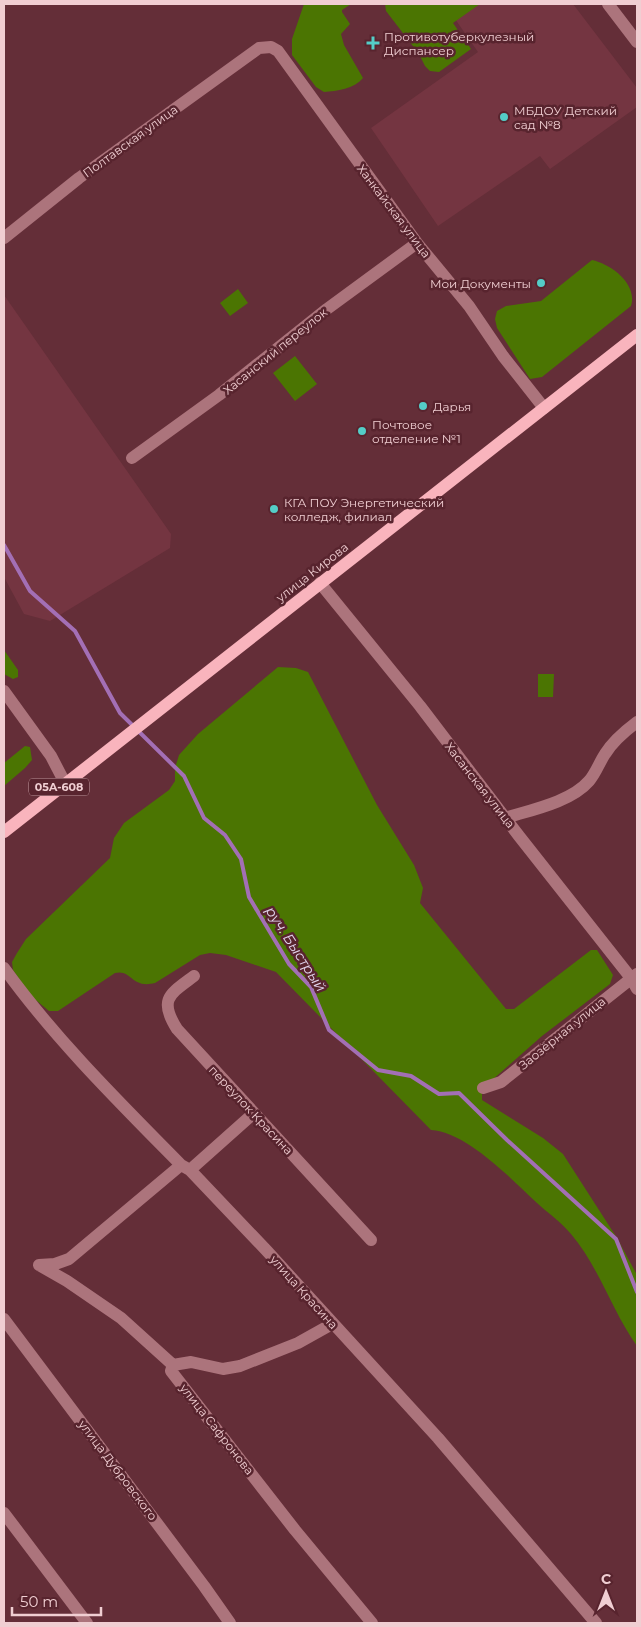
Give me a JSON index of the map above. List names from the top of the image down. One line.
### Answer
{"streets":{"main road":["улица Кирова","05А-608"],"street":["Полтавская улица","Ханкайская улица","Хасанский переулок","Хасанская улица","Заозёрная улица","переулок Красина","улица Красина","улица Сафронова","улица Дубровского"]},"crossings":[["Полтавская улица","Ханкайская улица"],["Ханкайская улица","Хасанский переулок"],["Ханкайская улица","улица Кирова"],["улица Кирова","Хасанская улица"],["Хасанская улица","Заозёрная улица"],["улица Красина","улица Сафронова"]],"water":["руч. Быстрый"],"places":{"health":["Противотуберкулезный Диспансер"],"other":["МБДОУ Детский сад №8","Мои Документы","Дарья","Почтовое отделение №1","КГА ПОУ Энергетический колледж, филиал"]},"scale_bar":"50 m","north":"top"}
